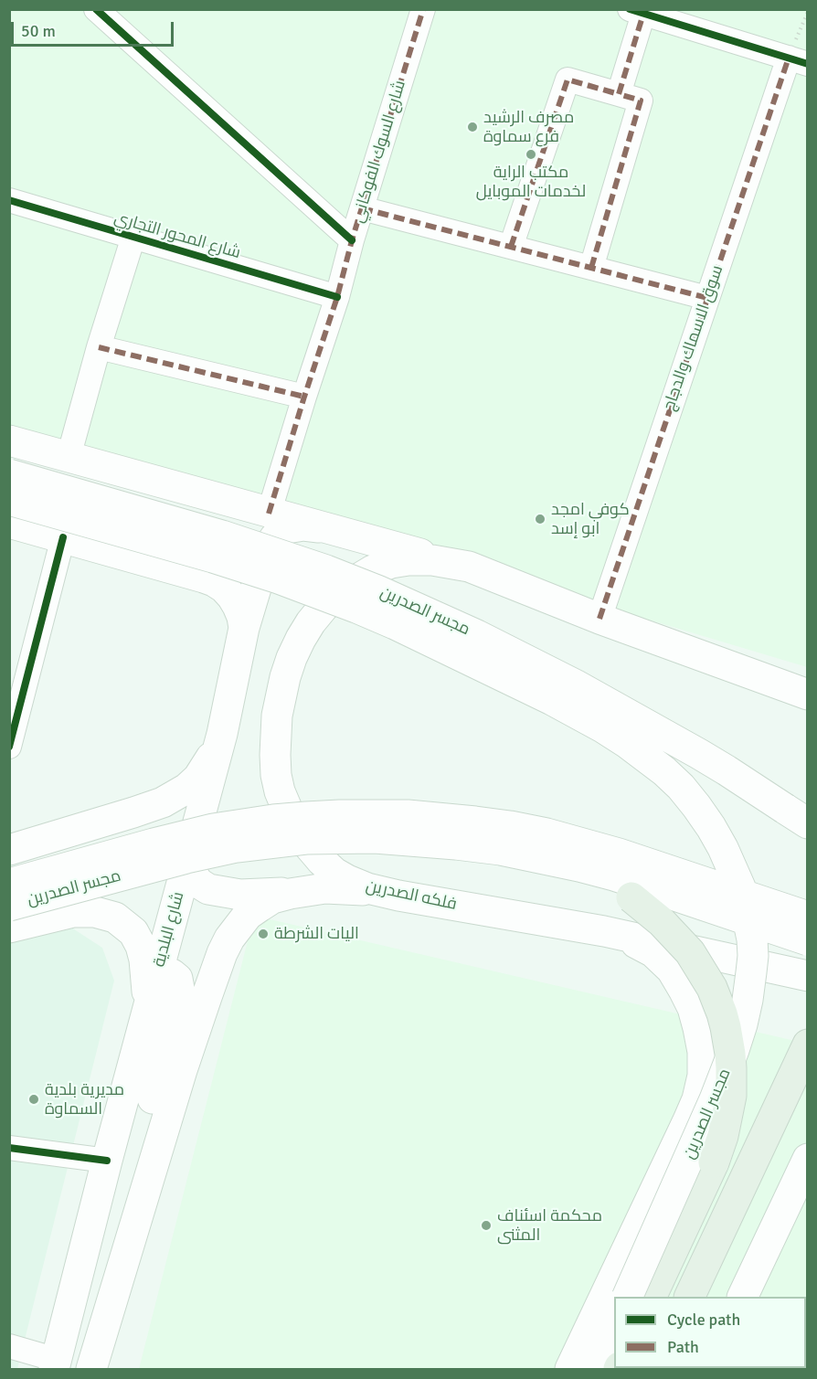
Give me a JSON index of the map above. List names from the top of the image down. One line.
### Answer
{"streets":{"main road":["مجسر الصدرين","فلكه الصدرين","شارع البلدية"],"street":["شارع السوك الفوكاني","شارع المحور التجاري","سوق الاسماك والدجاج"]},"crossings":[["شارع السوك الفوكاني","شارع المحور التجاري"],["سوق الاسماك والدجاج","فلكه الصدرين"]],"places":["مصرف الرشيد فرع سماوة","مكتب الراية لخدمات الموبايل","كوفي امجد ابو إسد","اليات الشرطة","مديرية بلدية السماوة","محكمة اسئناف المثنى"],"legend":["Cycle path","Path"],"scale_bar":"50 m"}
